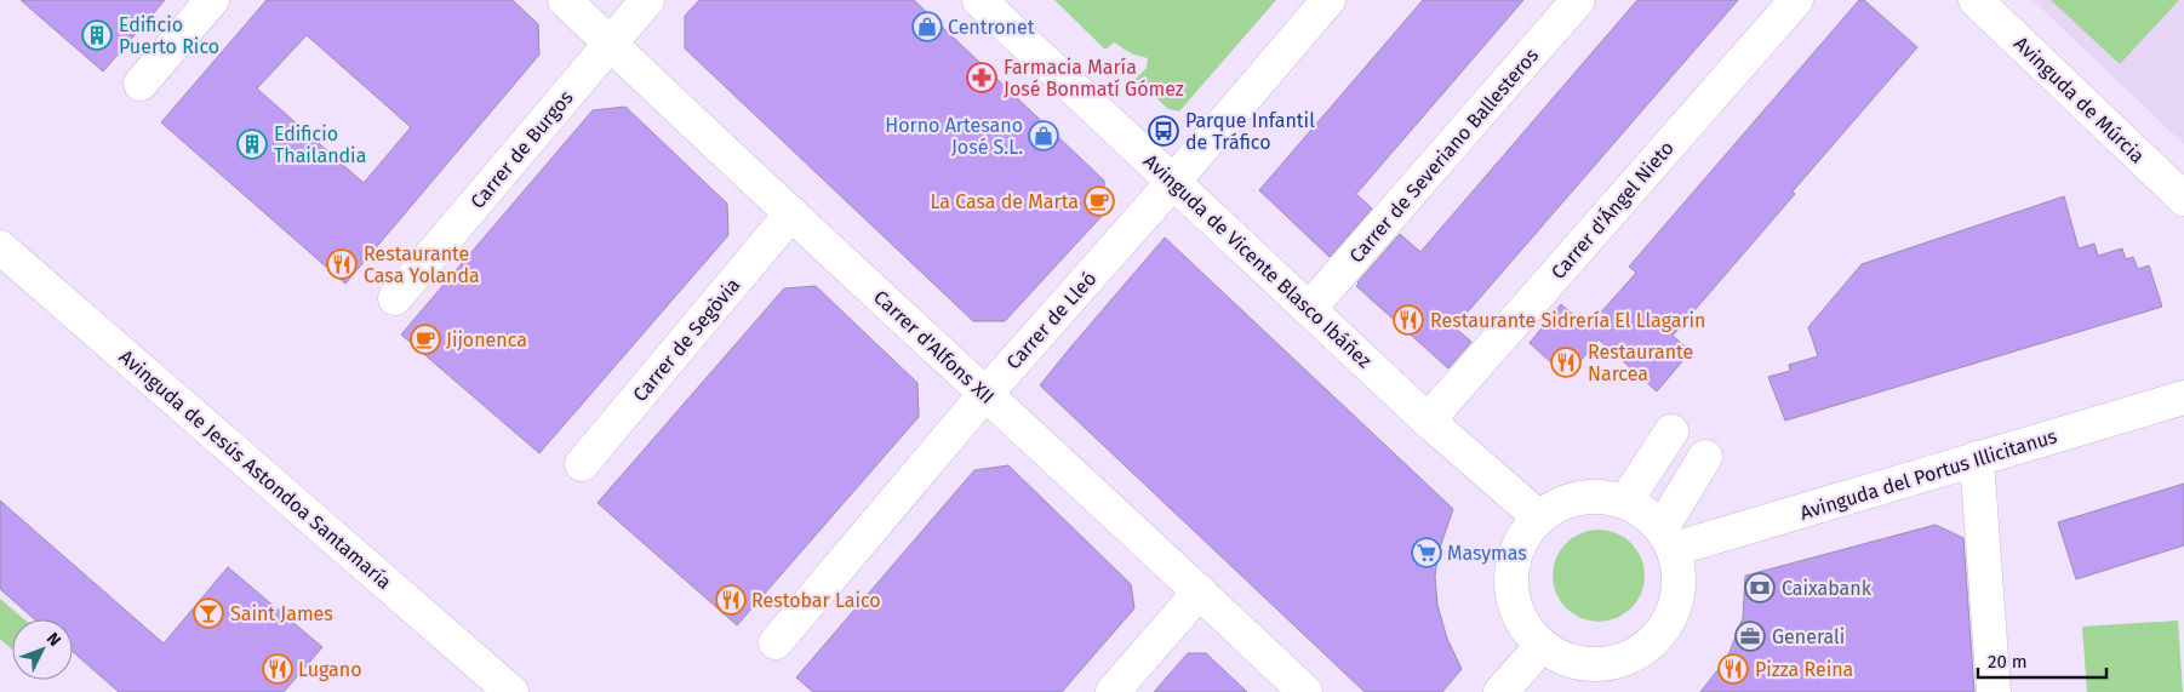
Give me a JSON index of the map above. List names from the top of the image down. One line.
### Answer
{"streets":{"street":["Avinguda de Múrcia","Carrer de Burgos","Carrer de Severiano Ballesteros","Carrer d'Ángel Nieto","Avinguda de Vicente Blasco Ibáñez","Carrer de Lleó","Carrer de Segòvia","Carrer d'Alfons XII","Avinguda de Jesús Astondoa Santamaría","Avinguda del Portus Illicitanus"]},"crossings":[["Carrer de Burgos","Carrer d'Alfons XII"],["Carrer de Severiano Ballesteros","Avinguda de Vicente Blasco Ibáñez"],["Carrer d'Ángel Nieto","Avinguda de Vicente Blasco Ibáñez"],["Avinguda de Vicente Blasco Ibáñez","Carrer de Lleó"],["Avinguda de Vicente Blasco Ibáñez","Avinguda del Portus Illicitanus"],["Carrer de Lleó","Carrer d'Alfons XII"],["Carrer de Segòvia","Carrer d'Alfons XII"]],"places":{"shop":["Centronet","Horno Artesano José S.L."],"building":["Edificio Puerto Rico","Edificio Thailandia"],"pharmacy":["Farmacia María José Bonmatí Gómez"],"bus stop":["Parque Infantil de Tráfico"],"cafe":["La Casa de Marta","Jijonenca"],"restaurant":["Restaurante Casa Yolanda","Restaurante Sidrería El Llagarin","Restaurante Narcea","Restobar Laico","Lugano","Pizza Reina"],"supermarket":["Masymas"],"bank":["Caixabank"],"bar":["Saint James"],"office":["Generali"]},"scale_bar":"20 m","north":"top right"}
